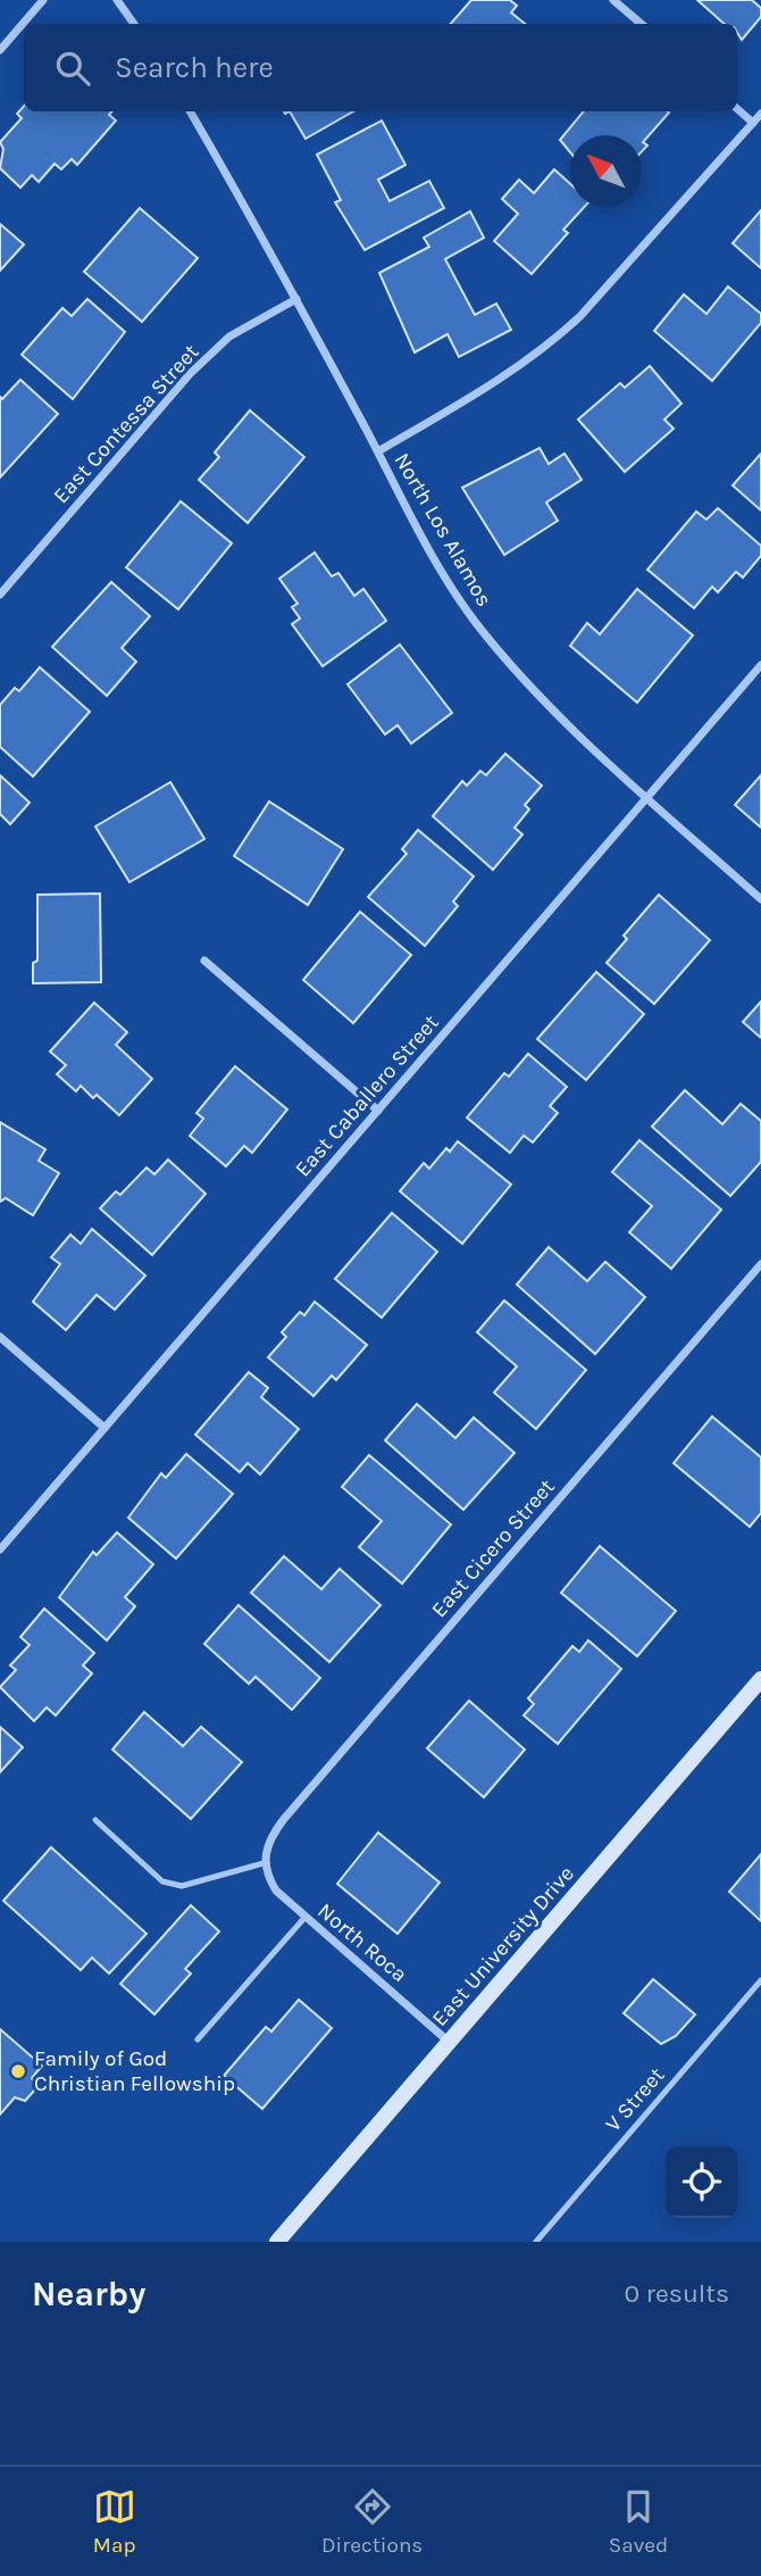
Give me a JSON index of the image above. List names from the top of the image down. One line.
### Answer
{"streets":{"main road":["East University Drive"],"street":["East Contessa Street","North Los Alamos","East Caballero Street","East Cicero Street","North Roca"],"lane":["V Street"]},"crossings":[["East Contessa Street","North Los Alamos"],["North Los Alamos","East Caballero Street"],["East Cicero Street","North Roca"],["North Roca","East University Drive"]],"places":["Family of God Christian Fellowship"],"north":"top left","page":{"search":"Search here","heading":["Nearby","0 results"],"nav":["Map","Directions","Saved"]}}
